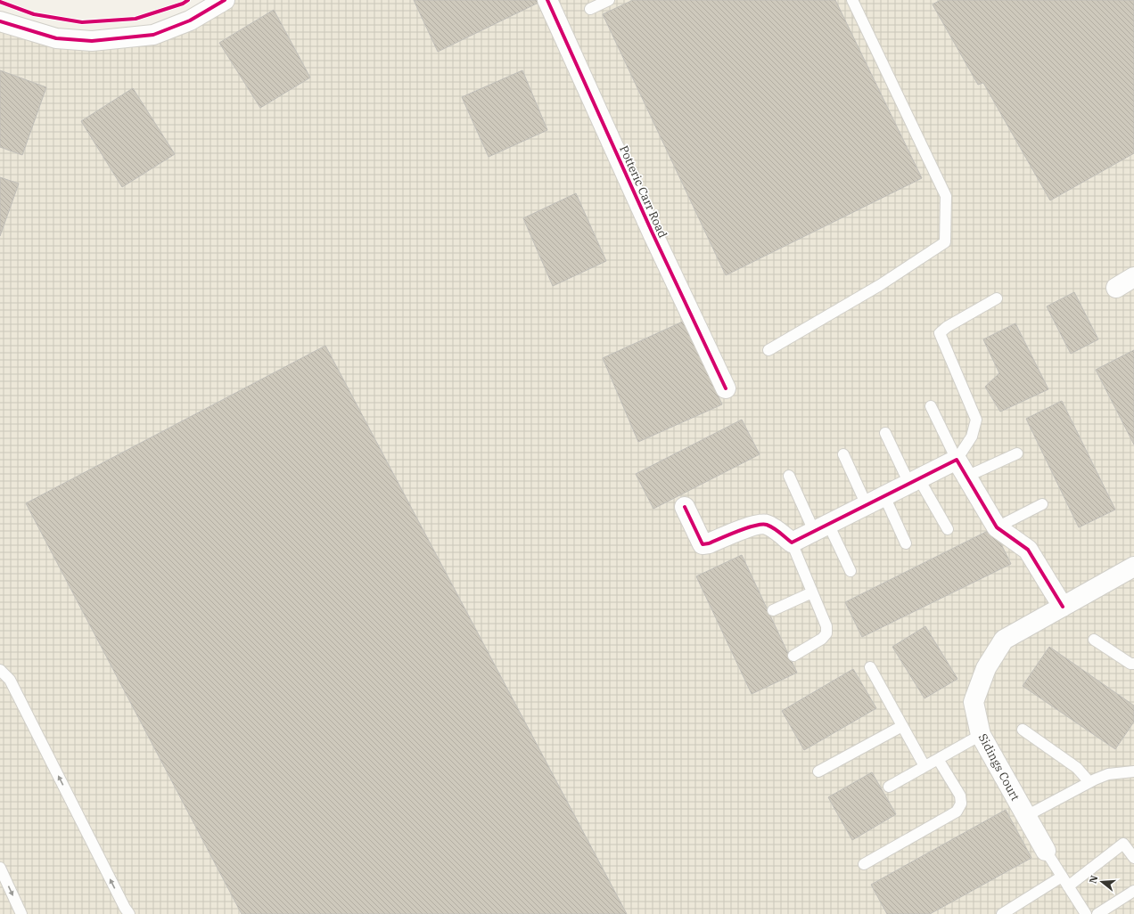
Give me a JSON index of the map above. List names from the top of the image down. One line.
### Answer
{"streets":{"street":["Potteric Carr Road","Sidings Court"]},"north":"left"}
